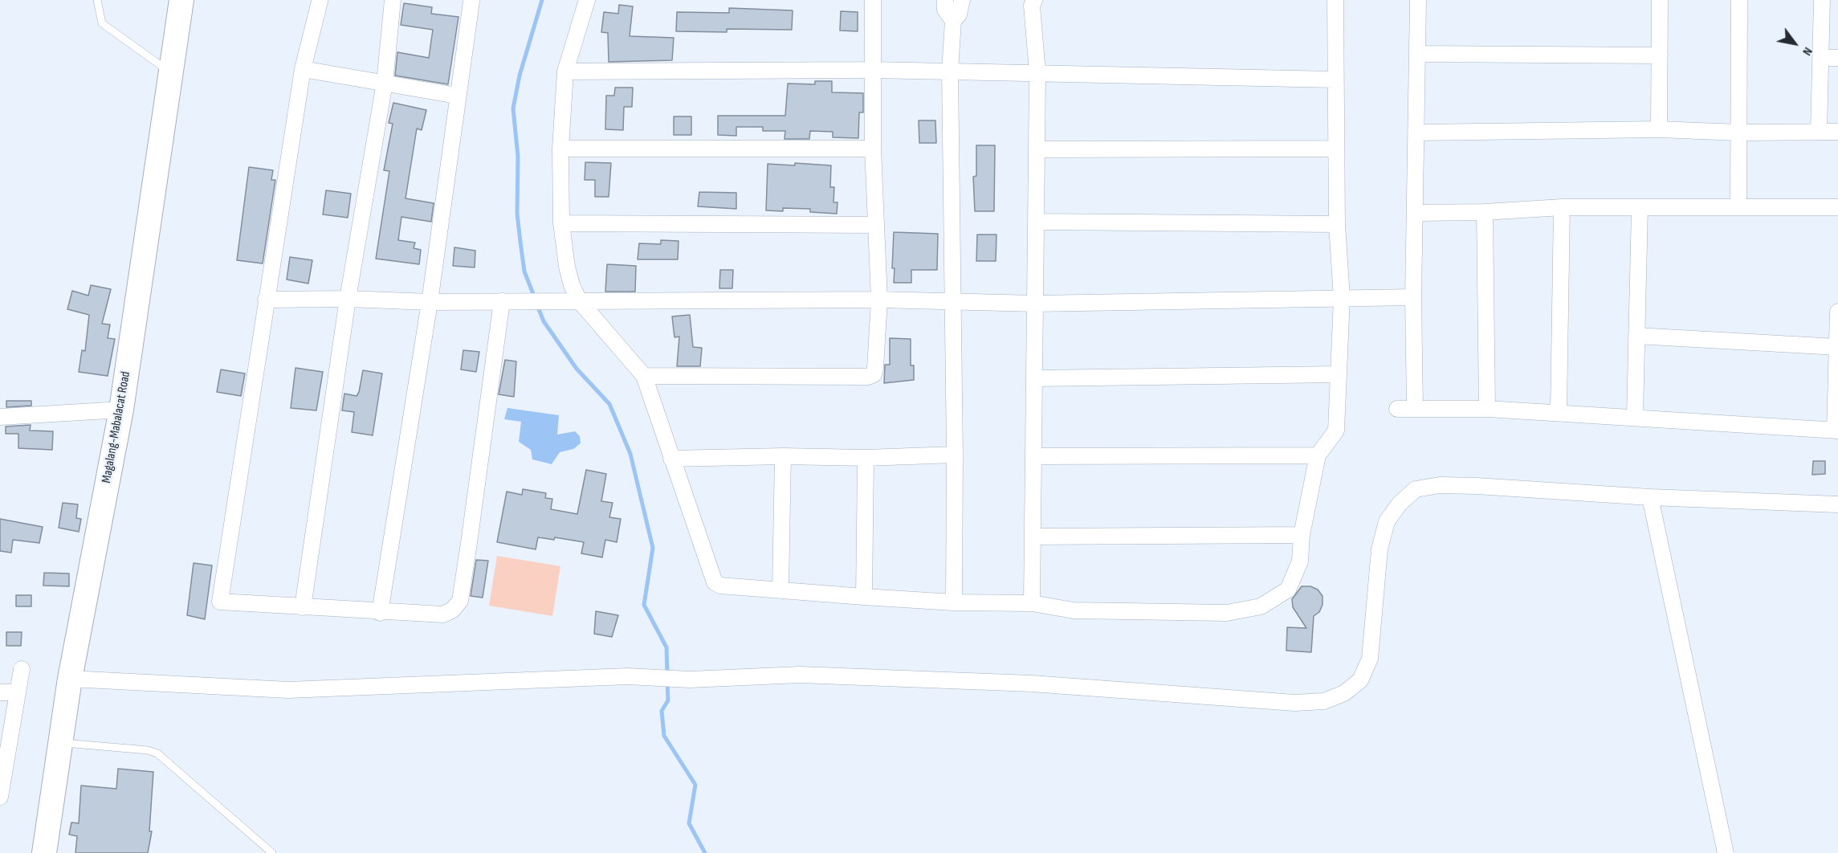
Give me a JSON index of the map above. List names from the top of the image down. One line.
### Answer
{"streets":{"main road":["Magalang-Mabalacat Road"]},"north":"bottom right"}
